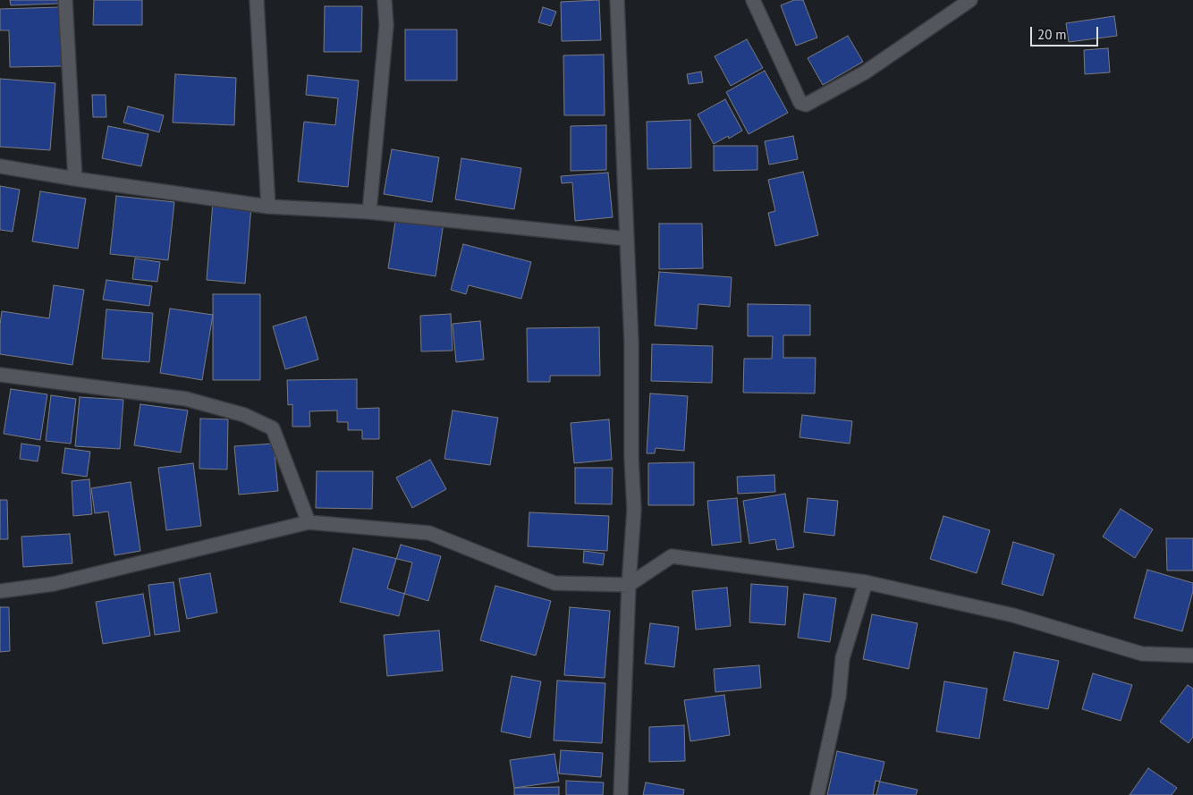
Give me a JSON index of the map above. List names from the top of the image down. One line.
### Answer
{"scale_bar":"20 m"}
